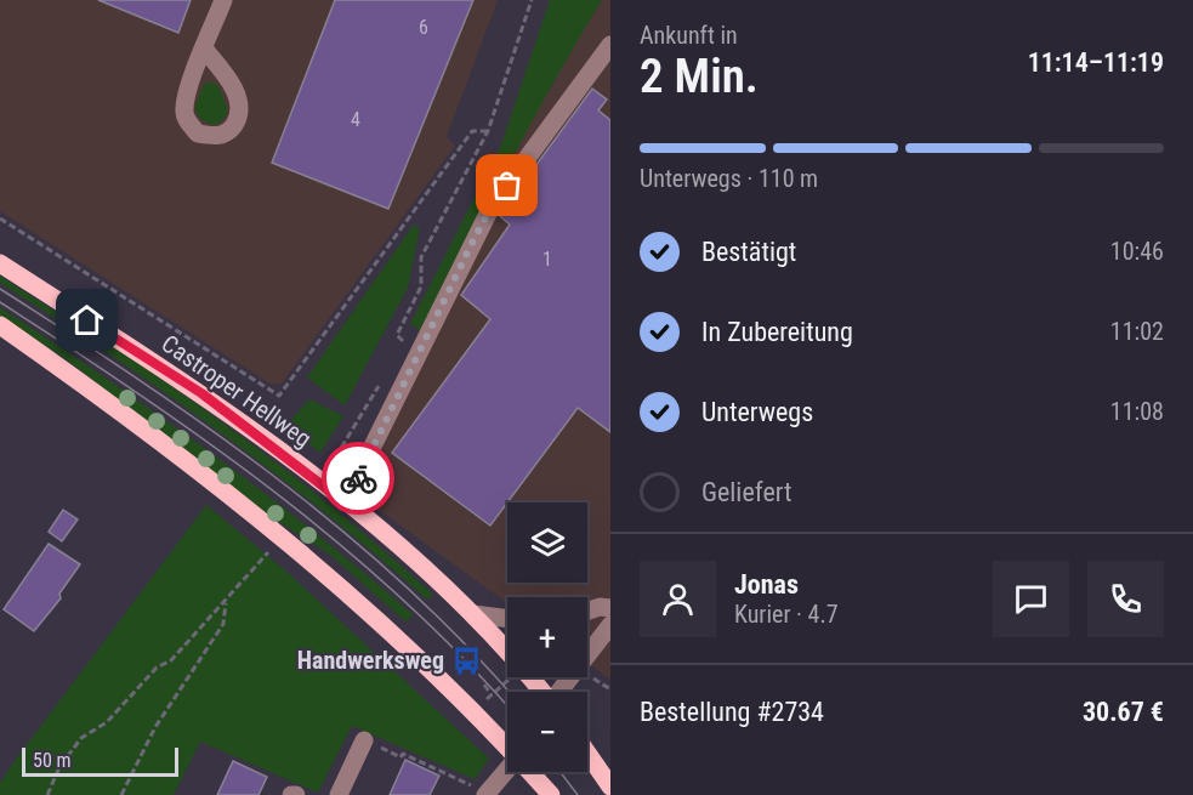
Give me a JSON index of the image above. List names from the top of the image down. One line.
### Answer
{"streets":{"main road":["Castroper Hellweg"]},"places":{"bus stop":["Handwerksweg"]},"house_numbers":["6","4","1"],"scale_bar":"50 m","page":{"heading":["2 Min.","Ankunft in","11:14–11:19"],"panel":["Jonas","Kurier · 4.7","Bestellung #2734","30.67 €"],"bar":"Unterwegs · 110 m","list":[["Bestätigt","10:46"],["In Zubereitung","11:02"],["Unterwegs","11:08"],"Geliefert"],"map_buttons":["+","−"],"scale":"50 m"}}
